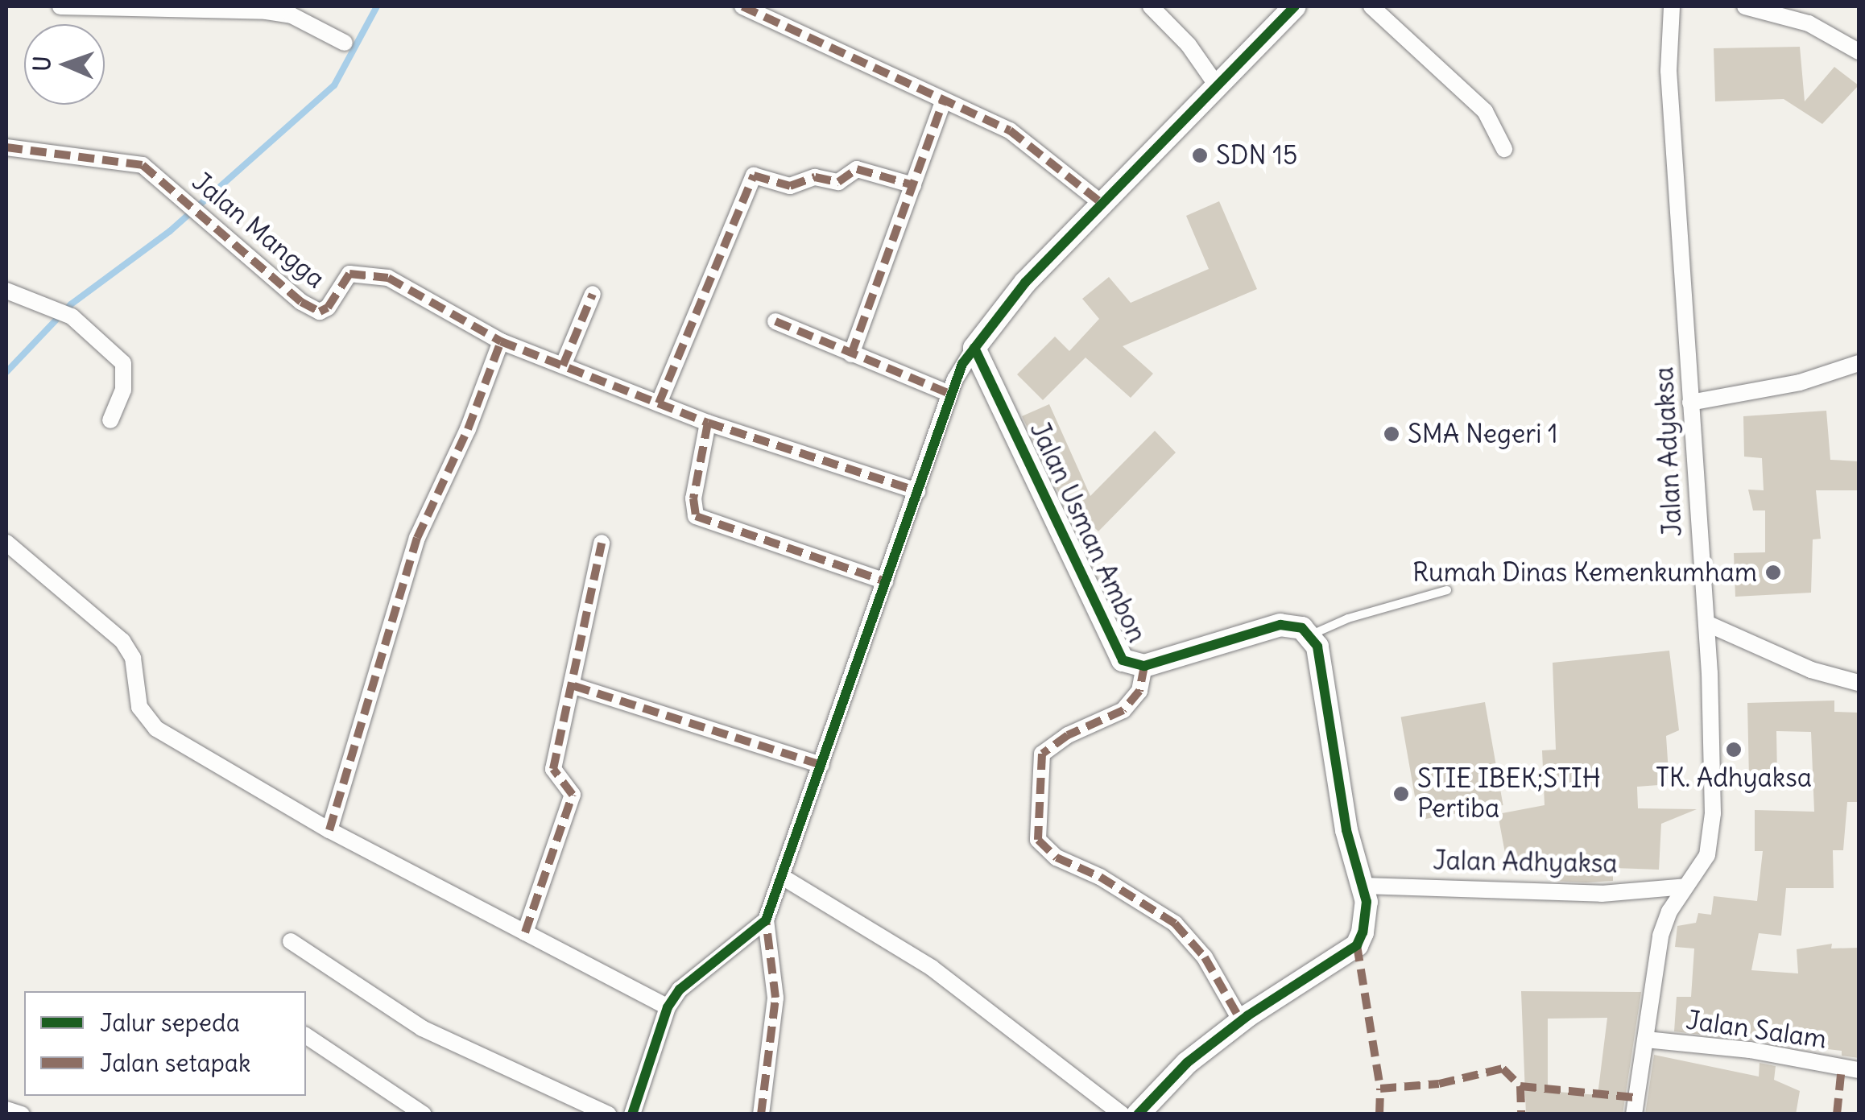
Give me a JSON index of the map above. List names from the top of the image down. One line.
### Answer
{"streets":{"street":["Jalan Mangga","Jalan Adyaksa","Jalan Usman Ambon","Jalan Adhyaksa","Jalan Salam"]},"crossings":[["Jalan Adyaksa","Jalan Adhyaksa"],["Jalan Adyaksa","Jalan Salam"]],"places":["SDN 15","SMA Negeri 1","Rumah Dinas Kemenkumham","TK. Adhyaksa","STIE IBEK;STIH Pertiba"],"legend":["Jalur sepeda","Jalan setapak"],"north":"left"}
